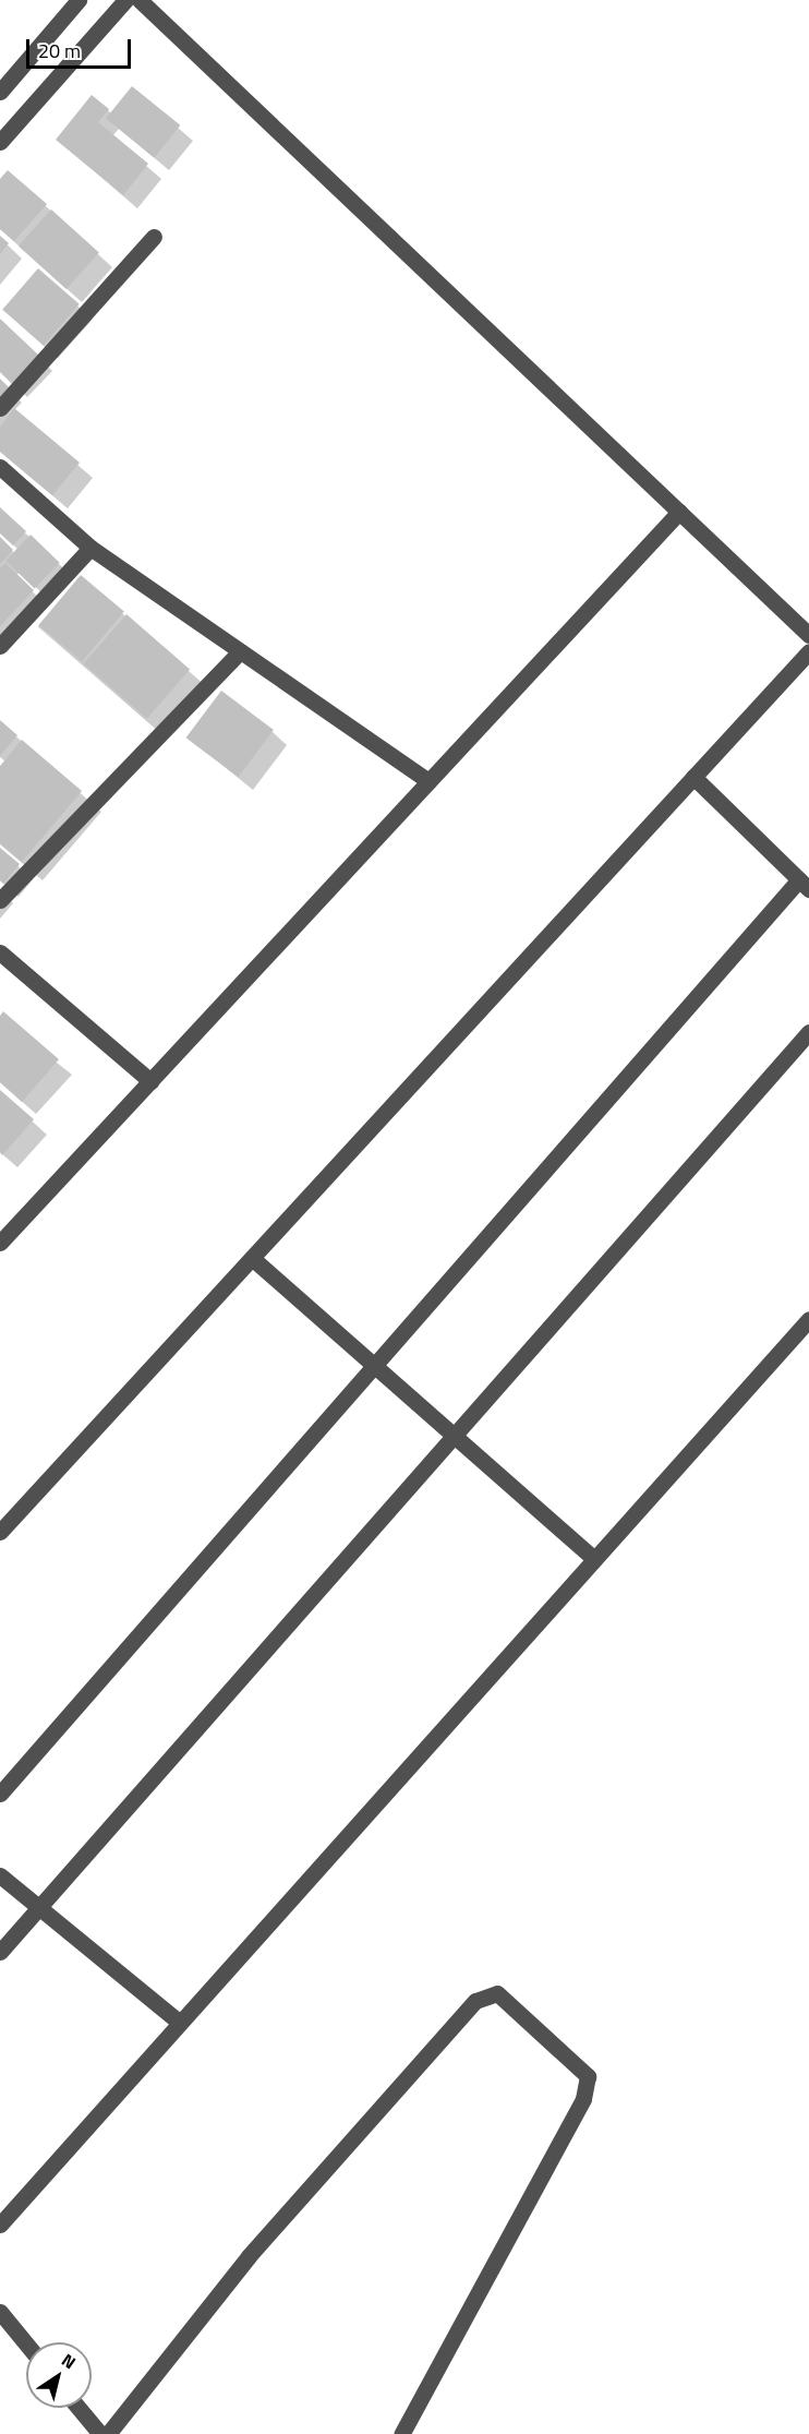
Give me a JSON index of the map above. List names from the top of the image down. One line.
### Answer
{"scale_bar":"20 m","north":"top right"}
